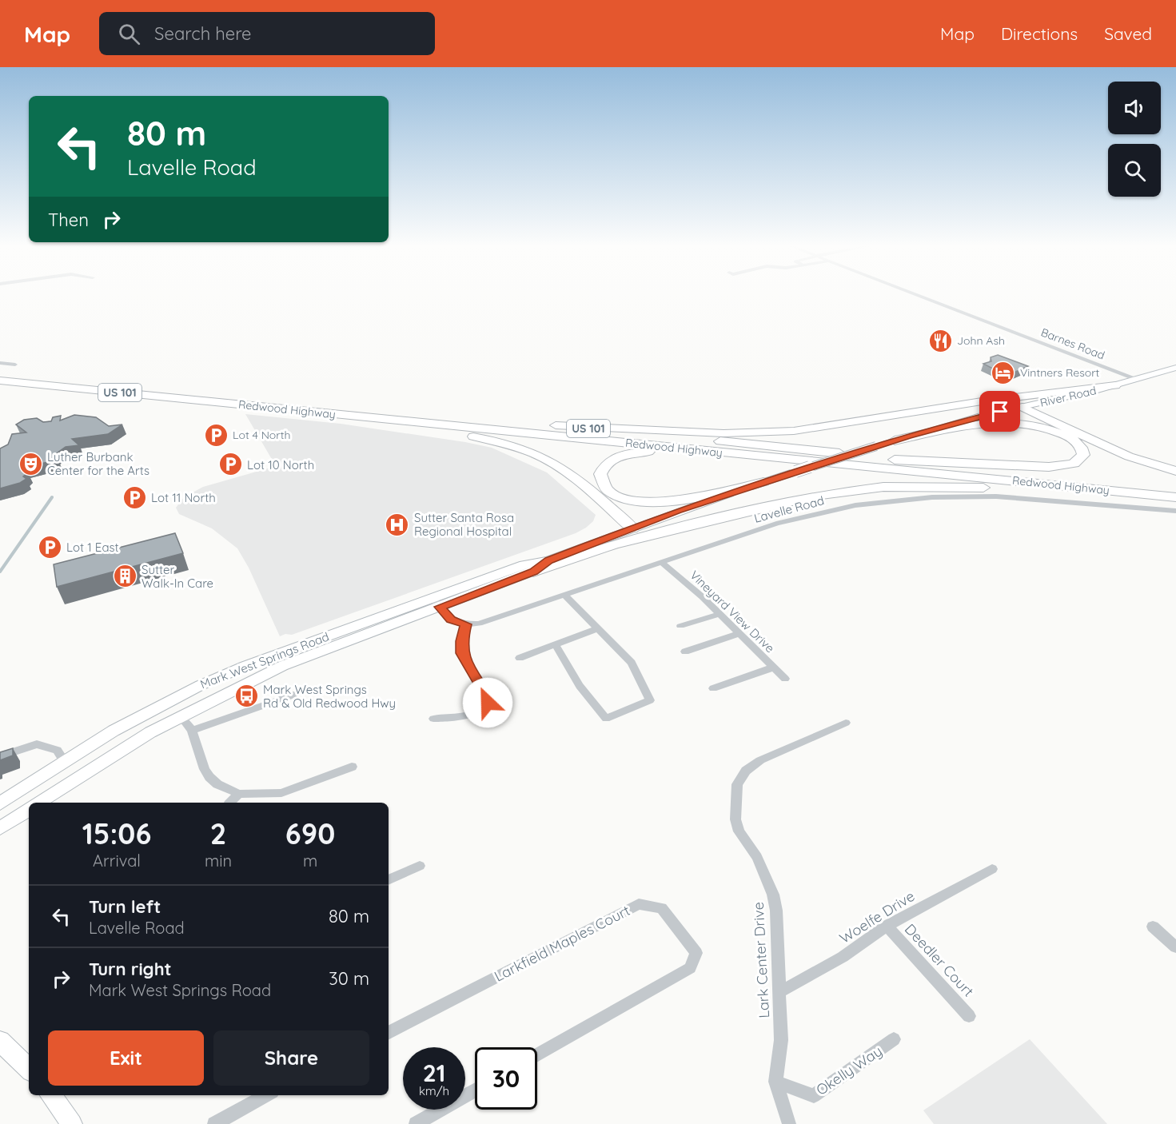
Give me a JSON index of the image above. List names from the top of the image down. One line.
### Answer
{"streets":{"highway":["US 101","Redwood Highway"],"main road":["River Road","Mark West Springs Road"],"street":["Barnes Road","Lavelle Road","Vineyard View Drive","Woelfe Drive","Larkfield Maples Court","Lark Center Drive","Deedler Court","Okelly Way"]},"crossings":[["Barnes Road","River Road"],["River Road","Mark West Springs Road"],["Lavelle Road","Vineyard View Drive"],["Woelfe Drive","Lark Center Drive"],["Woelfe Drive","Deedler Court"],["Lark Center Drive","Okelly Way"]],"places":{"restaurant":["John Ash"],"hotel":["Vintners Resort"],"parking":["Lot 4 North","Lot 10 North","Lot 11 North","Lot 1 East"],"theatre":["Luther Burbank Center for the Arts"],"hospital":["Sutter Santa Rosa Regional Hospital"],"building":["Sutter Walk-In Care"],"bus stop":["Mark West Springs Rd & Old Redwood Hwy"]},"page":{"header":"Map","search":"Search here","nav":["Map","Directions","Saved"],"turn":["80 m","Lavelle Road"],"then":"Then","eta":["15:06","Arrival","2","min","690","m"],"list":[{"name":"Turn left","note":"Lavelle Road","value":"80 m"},{"name":"Turn right","note":"Mark West Springs Road","value":"30 m"}],"buttons":["Exit","Share"],"speed":"21 km/h","limit":"30"}}
